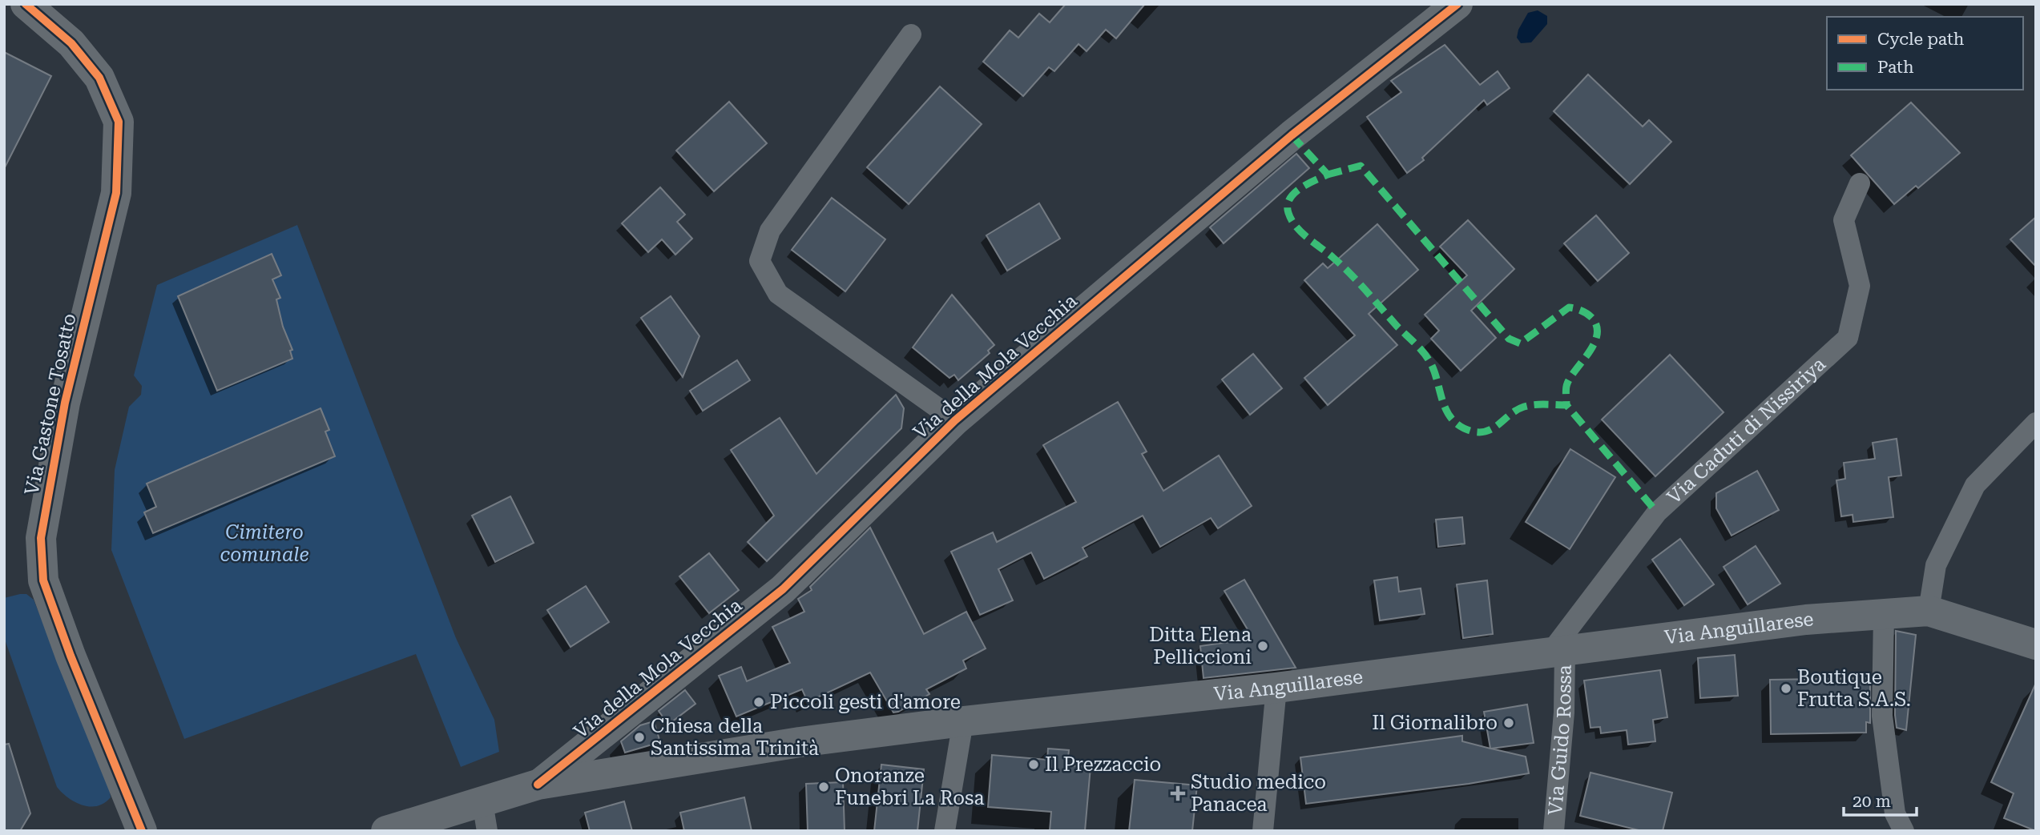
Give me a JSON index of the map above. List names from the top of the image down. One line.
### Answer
{"streets":{"street":["Via della Mola Vecchia","Via Gastone Tosatto","Via Caduti di Nissiriya","Via Anguillarese","Via Guido Rossa"]},"crossings":[["Via della Mola Vecchia","Via Anguillarese"],["Via Caduti di Nissiriya","Via Anguillarese"],["Via Caduti di Nissiriya","Via Guido Rossa"],["Via Anguillarese","Via Guido Rossa"]],"parks":["Cimitero comunale"],"places":{"other":["Ditta Elena Pelliccioni","Boutique Frutta S.A.S.","Piccoli gesti d'amore","Il Giornalibro","Chiesa della Santissima Trinità","Il Prezzaccio","Onoranze Funebri La Rosa"],"health":["Studio medico Panacea"]},"legend":["Cycle path","Path"],"scale_bar":"20 m"}
